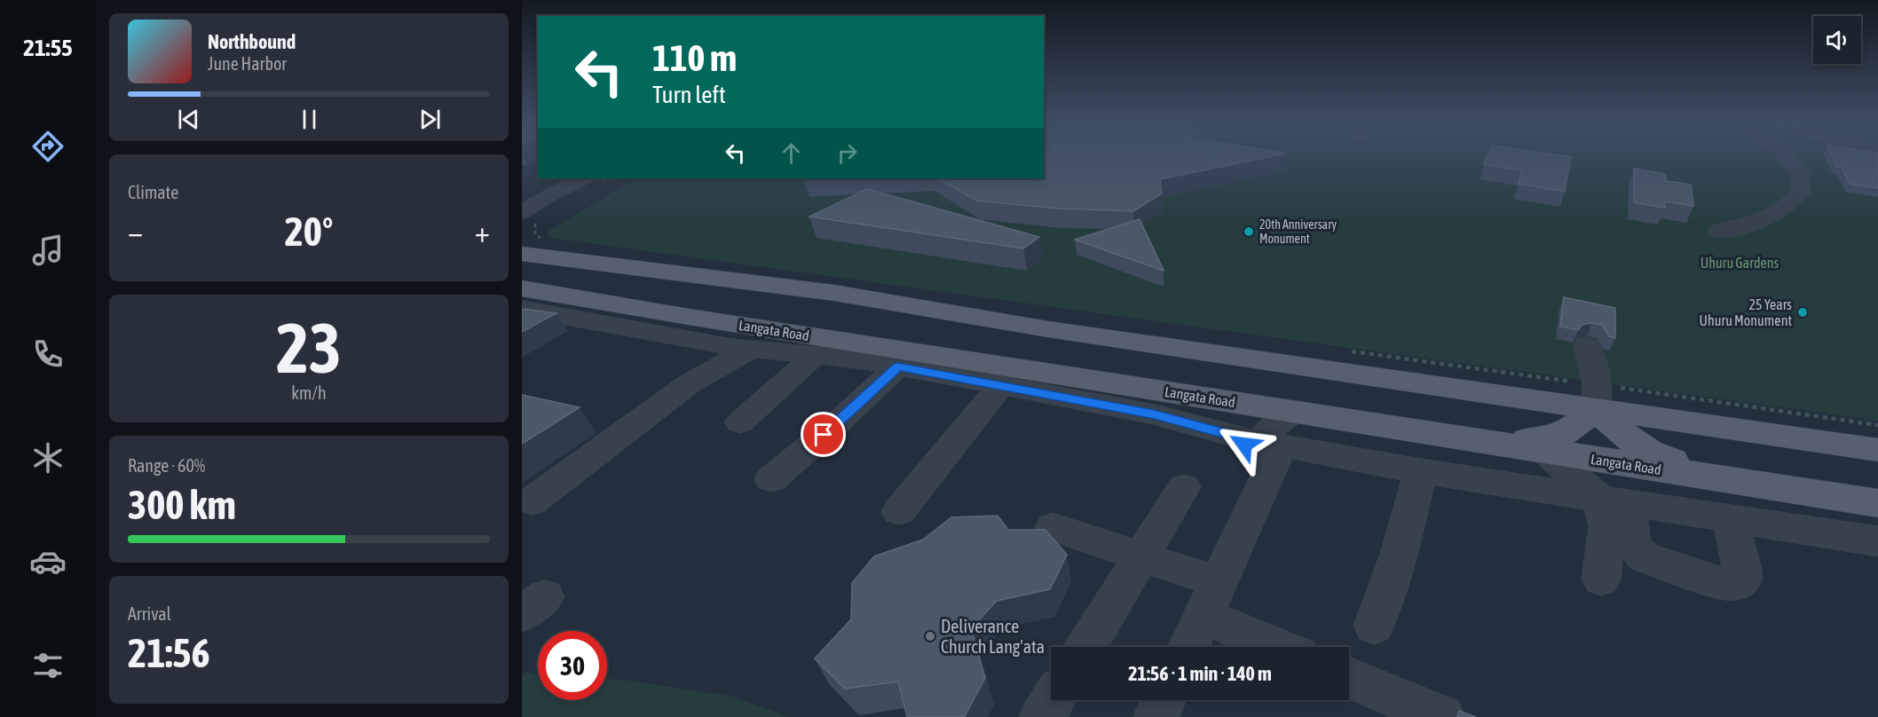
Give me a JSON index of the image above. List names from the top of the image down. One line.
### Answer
{"streets":{"main road":["Langata Road"]},"parks":["Uhuru Gardens"],"places":["20th Anniversary Monument","25 Years Uhuru Monument","Deliverance Church Lang'ata"],"page":{"tabs":"21:55","turn":["110 m","Turn left"],"song":["Northbound","June Harbor"],"tile":["Climate",["23","km/h"],["Range · 60%","300 km"],["Arrival","21:56"]],"heat":["−","20°","+"],"limit":"30","trip":"21:56 · 1 min · 140 m"}}
